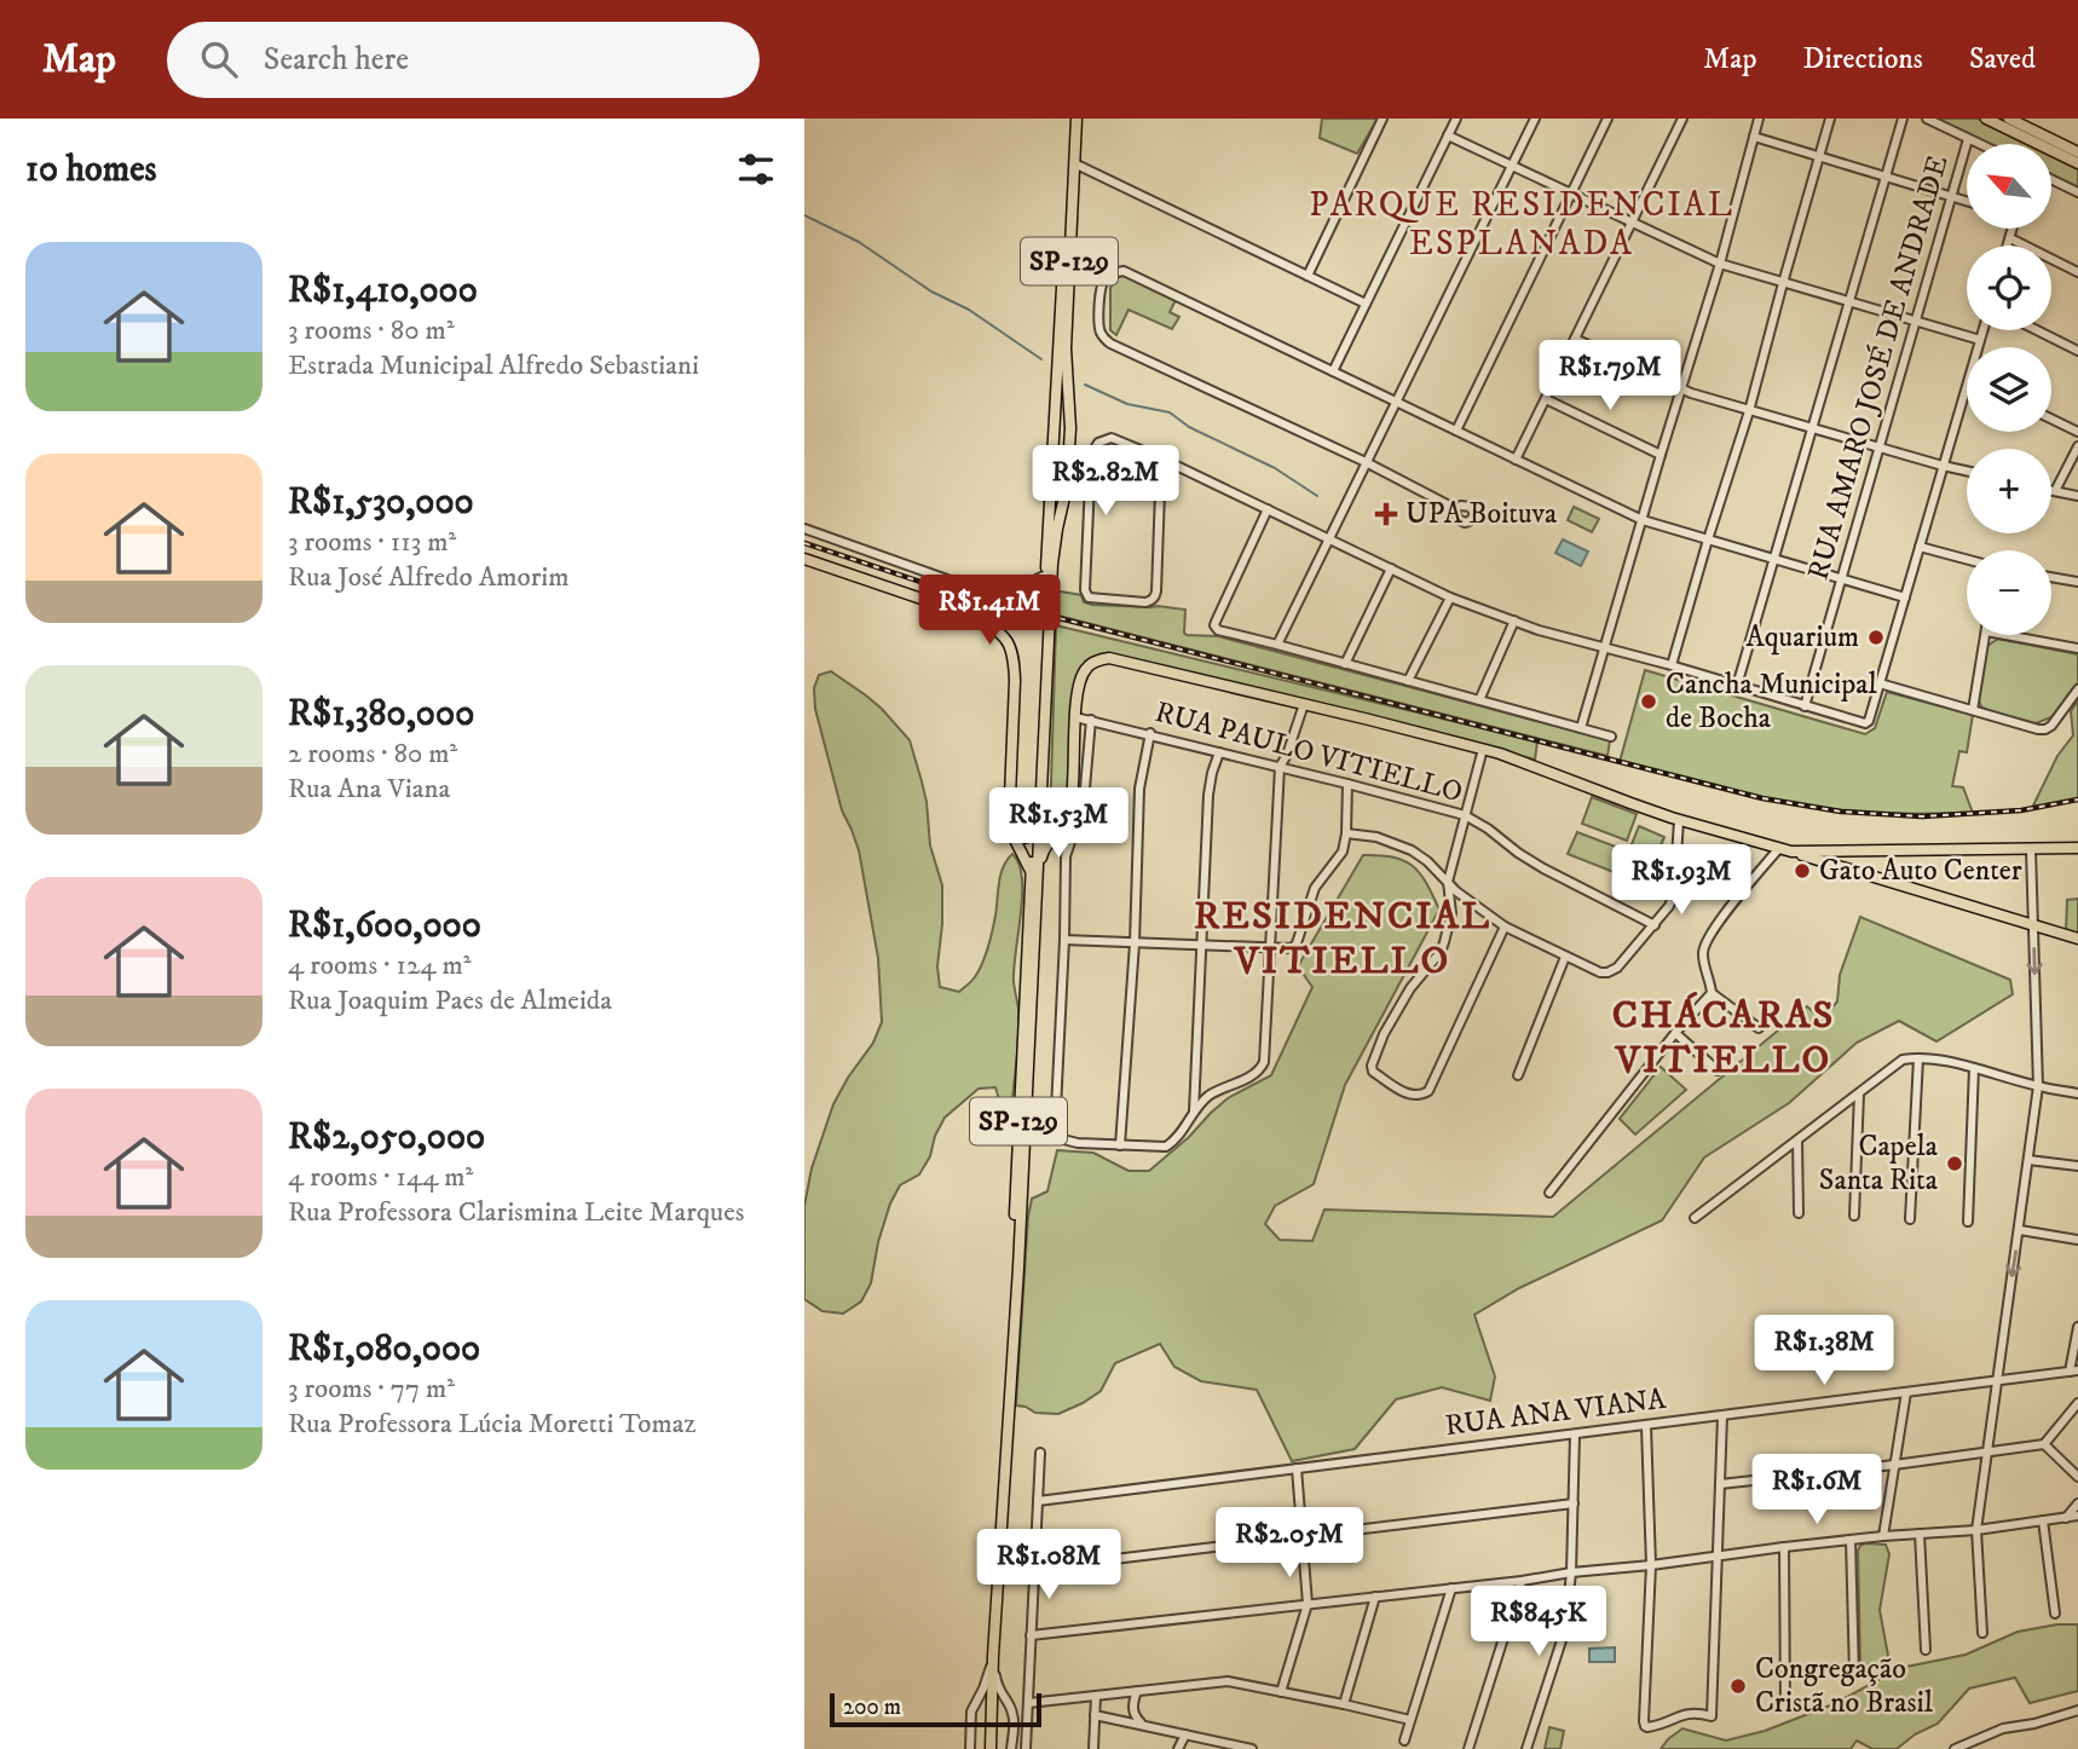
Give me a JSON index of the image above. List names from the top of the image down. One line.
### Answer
{"streets":{"main road":["SP-129"],"street":["RUA AMARO JOSÉ DE ANDRADE","RUA PAULO VITIELLO","RUA ANA VIANA"]},"districts":["PARQUE RESIDENCIAL ESPLANADA","RESIDENCIAL VITIELLO","CHÁCARAS VITIELLO"],"places":{"health":["UPA Boituva"],"other":["Aquarium","Cancha Municipal de Bocha","Gato Auto Center","Capela Santa Rita","Congregação Cristã no Brasil"]},"scale_bar":"200 m","north":"top left","page":{"header":"Map","search":"Search here","nav":["Map","Directions","Saved"],"heading":"10 homes","map_buttons":["+","−"],"list":[{"name":"R$1,410,000","note":"3 rooms · 80 m² · Estrada Municipal Alfredo Sebastiani"},{"name":"R$1,530,000","note":"3 rooms · 113 m² · Rua José Alfredo Amorim"},{"name":"R$1,380,000","note":"2 rooms · 80 m² · Rua Ana Viana"},{"name":"R$1,600,000","note":"4 rooms · 124 m² · Rua Joaquim Paes de Almeida"},{"name":"R$2,050,000","note":"4 rooms · 144 m² · Rua Professora Clarismina Leite Marques"},{"name":"R$1,080,000","note":"3 rooms · 77 m² · Rua Professora Lúcia Moretti Tomaz"}],"price":["R$1.79M","R$2.82M","R$1.41M","R$1.53M","R$1.93M","R$1.38M","R$1.6M","R$2.05M","R$1.08M","R$845K"],"scale":"200 m"}}
